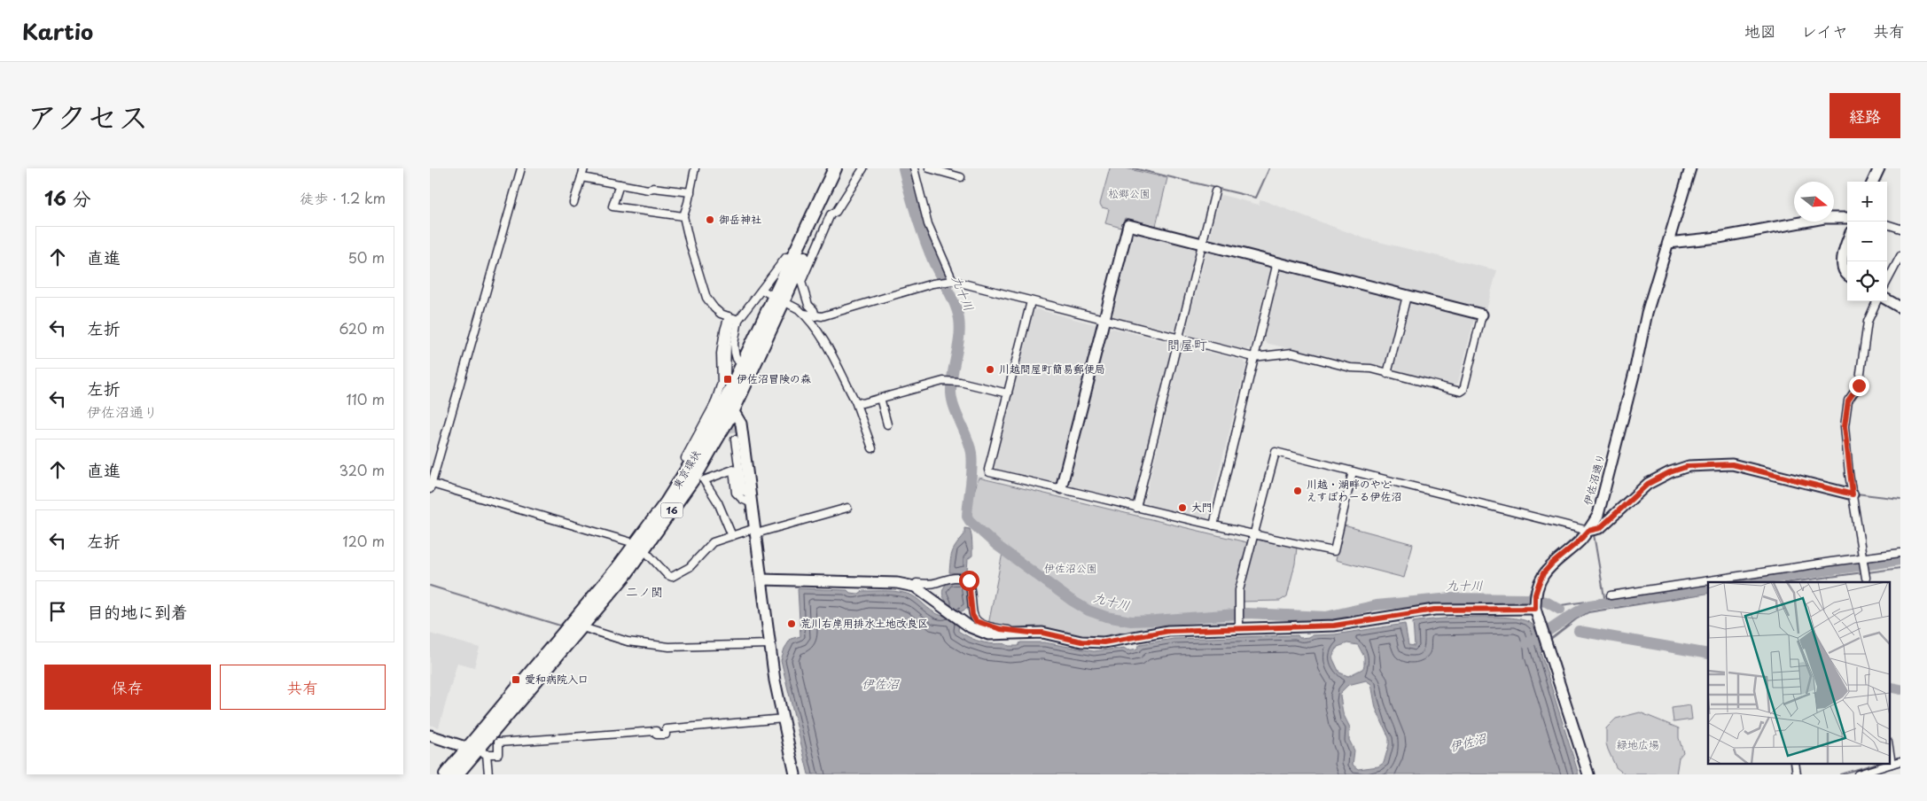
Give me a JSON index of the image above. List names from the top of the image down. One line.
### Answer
{"streets":{"highway":["東京環状","16"],"street":["伊佐沼通り"]},"districts":["問屋町","二ノ関"],"water":["九十川","伊佐沼"],"parks":["松郷公園","伊佐沼公園","緑地広場"],"places":{"other":["御岳神社","川越問屋町簡易郵便局","川越・湖畔のやど えすぽわーる伊佐沼","大門","荒川右岸用排水土地改良区"],"transit":["伊佐沼冒険の森","愛和病院入口"]},"north":"right","page":{"header":"Kartio","nav":["地図","レイヤ","共有"],"title":"アクセス","buttons":["経路",["保存","共有"]],"heading":["16 分","徒歩 · 1.2 km"],"map_buttons":["+","−"],"list":[["直進","50 m"],["左折","620 m"],["左折","伊佐沼通り","110 m"],["直進","320 m"],["左折","120 m"],"目的地に到着"]}}
